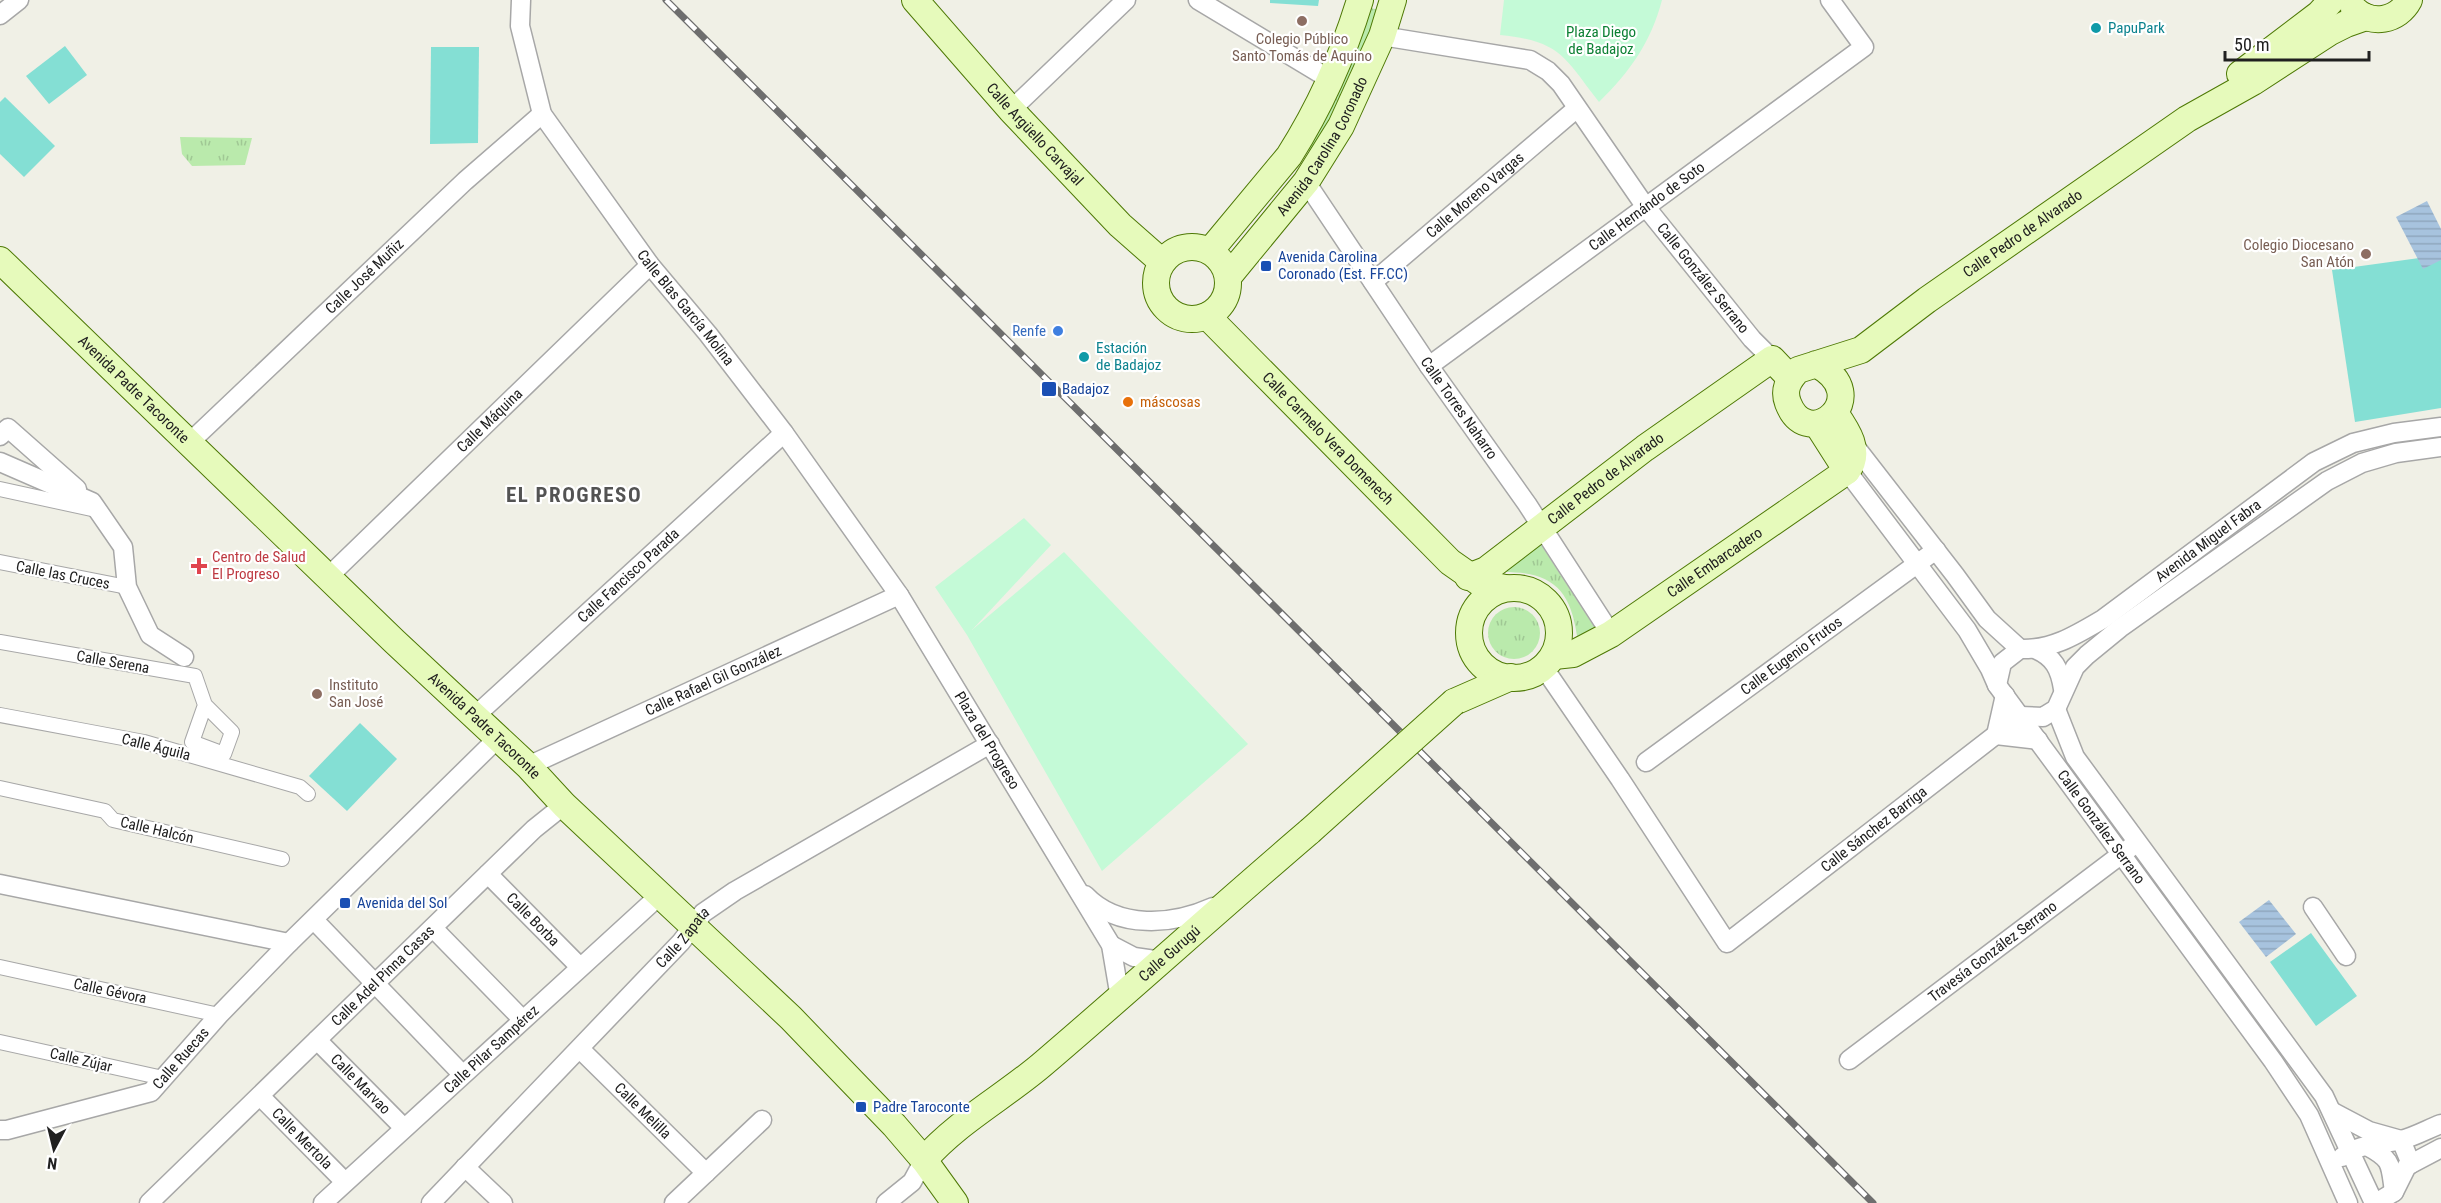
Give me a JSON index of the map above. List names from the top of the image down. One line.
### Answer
{"streets":{"main road":["Calle Argüello Carvajal","Avenida Carolina Coronado","Calle Pedro de Alvarado","Avenida Padre Tacoronte","Calle Carmelo Vera Domenech","Calle Embarcadero","Calle Gurugú"],"street":["Calle Moreno Vargas","Calle Hernándo de Soto","Calle José Muñiz","Calle González Serrano","Calle Blas García Molina","Calle Torres Naharro","Calle Máquina","Avenida Miguel Fabra","Calle las Cruces","Calle Fancisco Parada","Calle Eugenio Frutos","Calle Serena","Calle Rafael Gil González","Plaza del Progreso","Calle Águila","Calle Sánchez Barriga","Calle Halcón","Calle Borba","Calle Zapata","Travesía González Serrano","Calle Adel Pinna Casas","Calle Gévora","Calle Pilar Sampérez","Calle Ruecas","Calle Zújar","Calle Marvao","Calle Melilla","Calle Mertola"]},"crossings":[["Calle Argüello Carvajal","Avenida Carolina Coronado"],["Calle Argüello Carvajal","Calle Carmelo Vera Domenech"],["Avenida Carolina Coronado","Calle Torres Naharro"],["Avenida Carolina Coronado","Calle Carmelo Vera Domenech"],["Calle Moreno Vargas","Calle González Serrano"],["Calle Moreno Vargas","Calle Torres Naharro"],["Calle Hernándo de Soto","Calle González Serrano"],["Calle Hernándo de Soto","Calle Torres Naharro"],["Calle Pedro de Alvarado","Calle González Serrano"],["Calle Pedro de Alvarado","Calle Torres Naharro"],["Calle Pedro de Alvarado","Calle Carmelo Vera Domenech"],["Calle José Muñiz","Calle Blas García Molina"],["Calle José Muñiz","Avenida Padre Tacoronte"],["Calle González Serrano","Avenida Miguel Fabra"],["Calle González Serrano","Calle Embarcadero"],["Calle González Serrano","Calle Eugenio Frutos"],["Calle González Serrano","Calle Sánchez Barriga"],["Calle González Serrano","Travesía González Serrano"],["Calle Blas García Molina","Calle Máquina"],["Calle Blas García Molina","Calle Fancisco Parada"],["Calle Blas García Molina","Calle Rafael Gil González"],["Calle Blas García Molina","Plaza del Progreso"],["Avenida Padre Tacoronte","Calle Máquina"],["Avenida Padre Tacoronte","Calle Fancisco Parada"],["Avenida Padre Tacoronte","Calle Rafael Gil González"],["Avenida Padre Tacoronte","Calle Zapata"],["Avenida Padre Tacoronte","Calle Gurugú"],["Avenida Padre Tacoronte","Calle Adel Pinna Casas"],["Avenida Padre Tacoronte","Calle Pilar Sampérez"],["Calle Torres Naharro","Calle Embarcadero"],["Calle Carmelo Vera Domenech","Calle Embarcadero"],["Calle Carmelo Vera Domenech","Calle Sánchez Barriga"],["Calle Carmelo Vera Domenech","Calle Gurugú"],["Avenida Miguel Fabra","Calle Sánchez Barriga"],["Calle Embarcadero","Calle Sánchez Barriga"],["Calle Embarcadero","Calle Gurugú"],["Calle Rafael Gil González","Plaza del Progreso"],["Plaza del Progreso","Calle Zapata"],["Plaza del Progreso","Calle Gurugú"],["Calle Sánchez Barriga","Calle Gurugú"],["Calle Borba","Calle Adel Pinna Casas"],["Calle Borba","Calle Pilar Sampérez"],["Calle Zapata","Calle Melilla"],["Calle Adel Pinna Casas","Calle Marvao"],["Calle Adel Pinna Casas","Calle Mertola"],["Calle Gévora","Calle Ruecas"],["Calle Pilar Sampérez","Calle Marvao"],["Calle Pilar Sampérez","Calle Mertola"],["Calle Ruecas","Calle Zújar"]],"districts":["EL PROGRESO"],"parks":["Plaza Diego de Badajoz"],"places":{"other":["Colegio Público Santo Tomás de Aquino","PapuPark","Colegio Diocesano San Atón","Renfe","Estación de Badajoz","máscosas","Instituto San José"],"transit":["Avenida Carolina Coronado (Est. FF.CC)","Badajoz","Avenida del Sol","Padre Taroconte"],"health":["Centro de Salud El Progreso"]},"scale_bar":"50 m","north":"bottom"}
